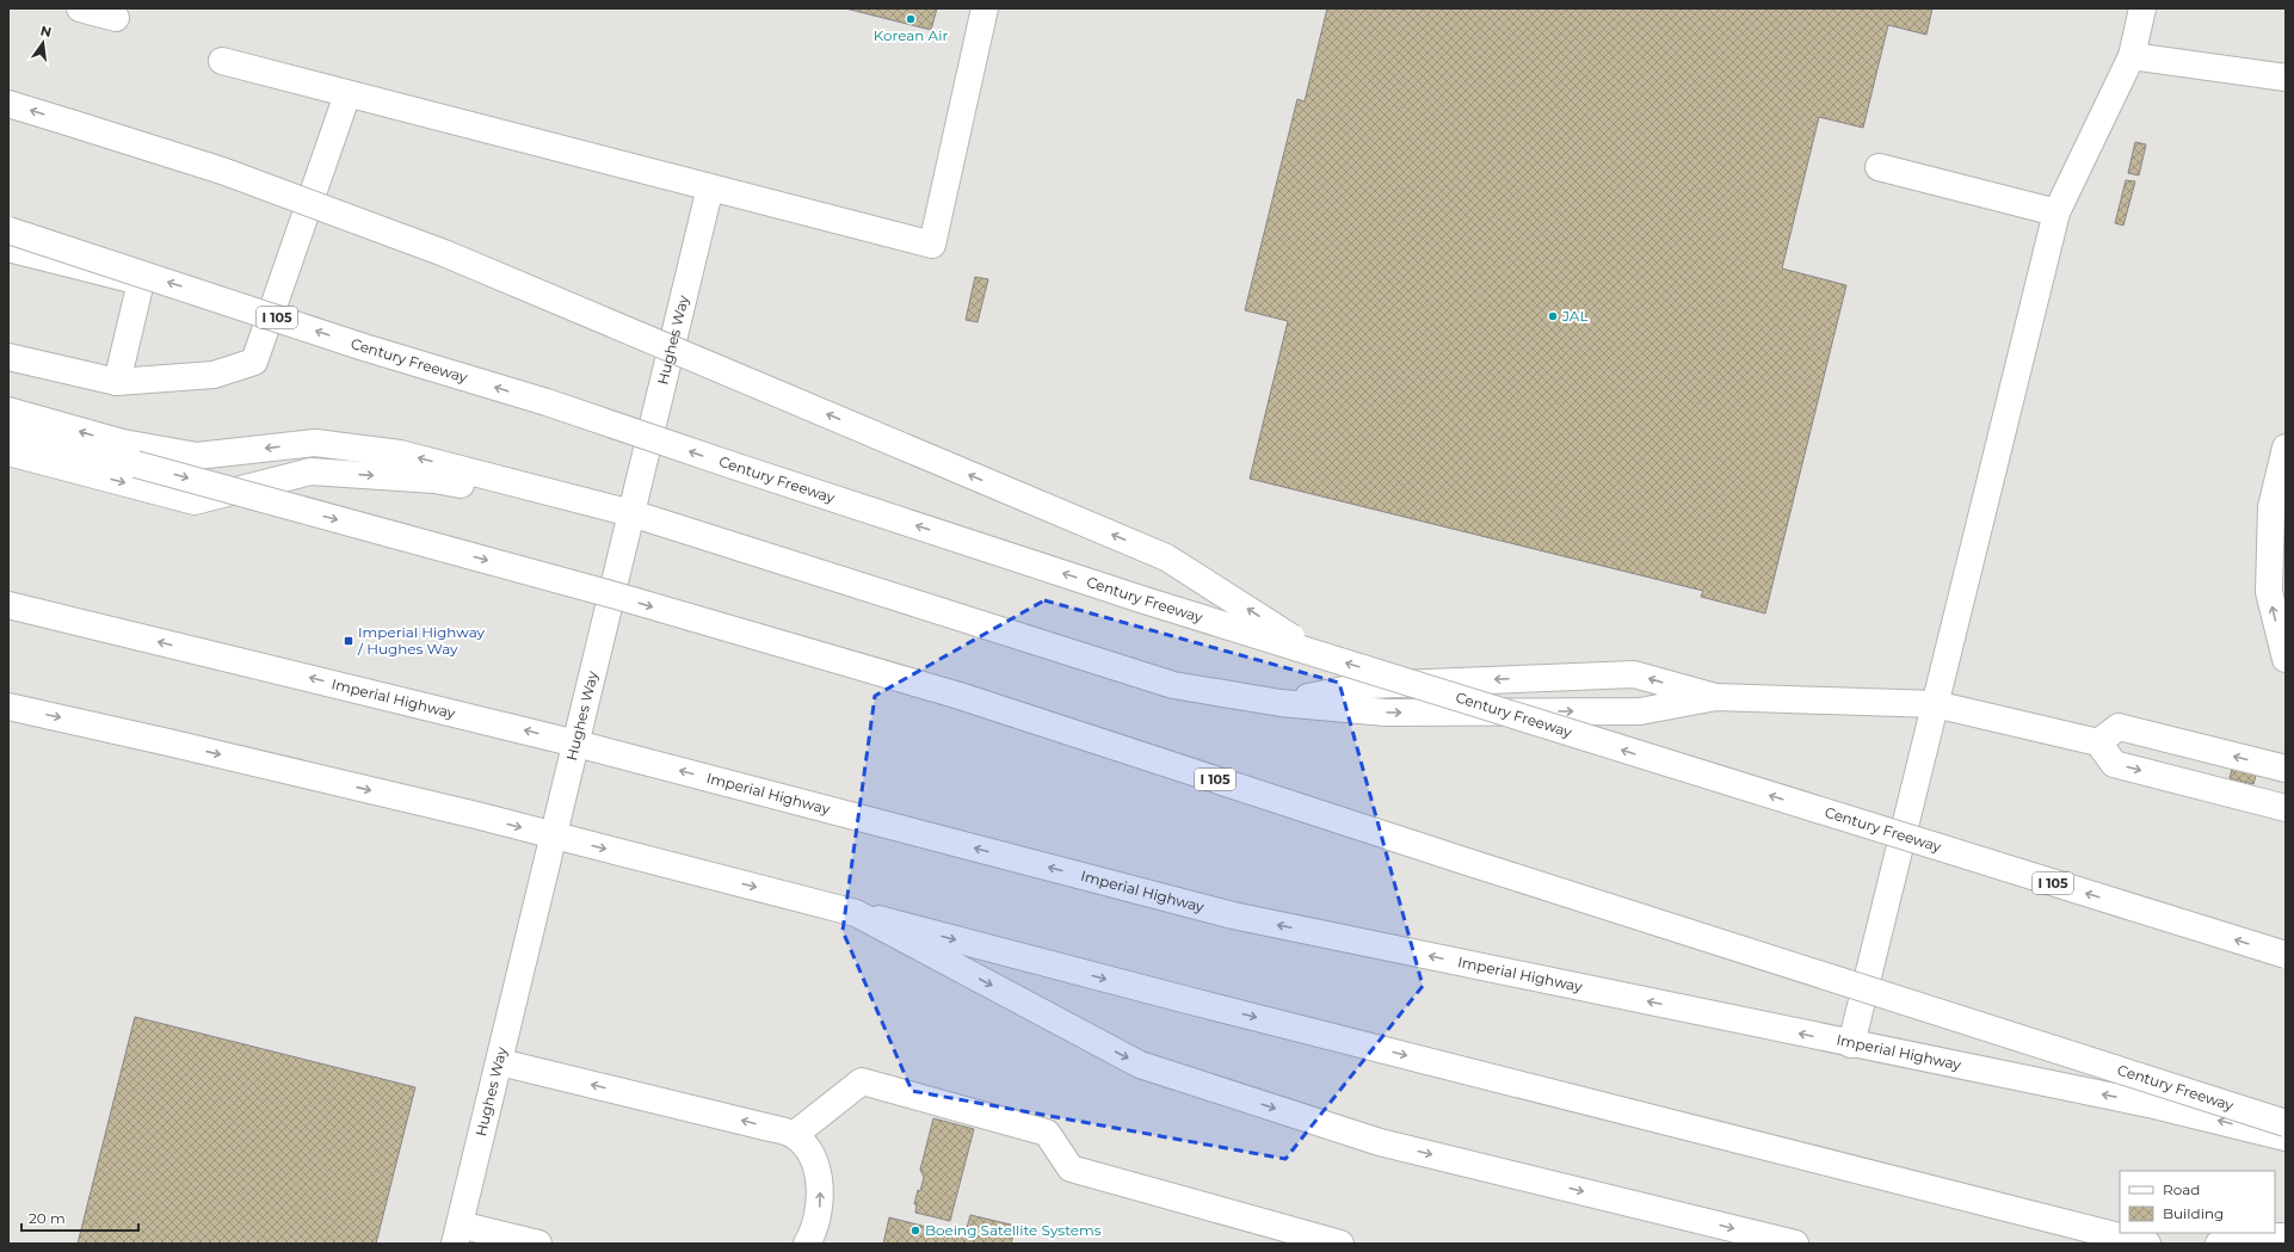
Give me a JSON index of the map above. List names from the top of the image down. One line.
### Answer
{"streets":{"main road":["I 105","Hughes Way","Century Freeway","Imperial Highway"]},"crossings":[["Hughes Way","Imperial Highway"]],"places":{"other":["Korean Air","JAL","Boeing Satellite Systems"],"transit":["Imperial Highway / Hughes Way"]},"legend":["Road","Building"],"scale_bar":"20 m","north":"top"}
